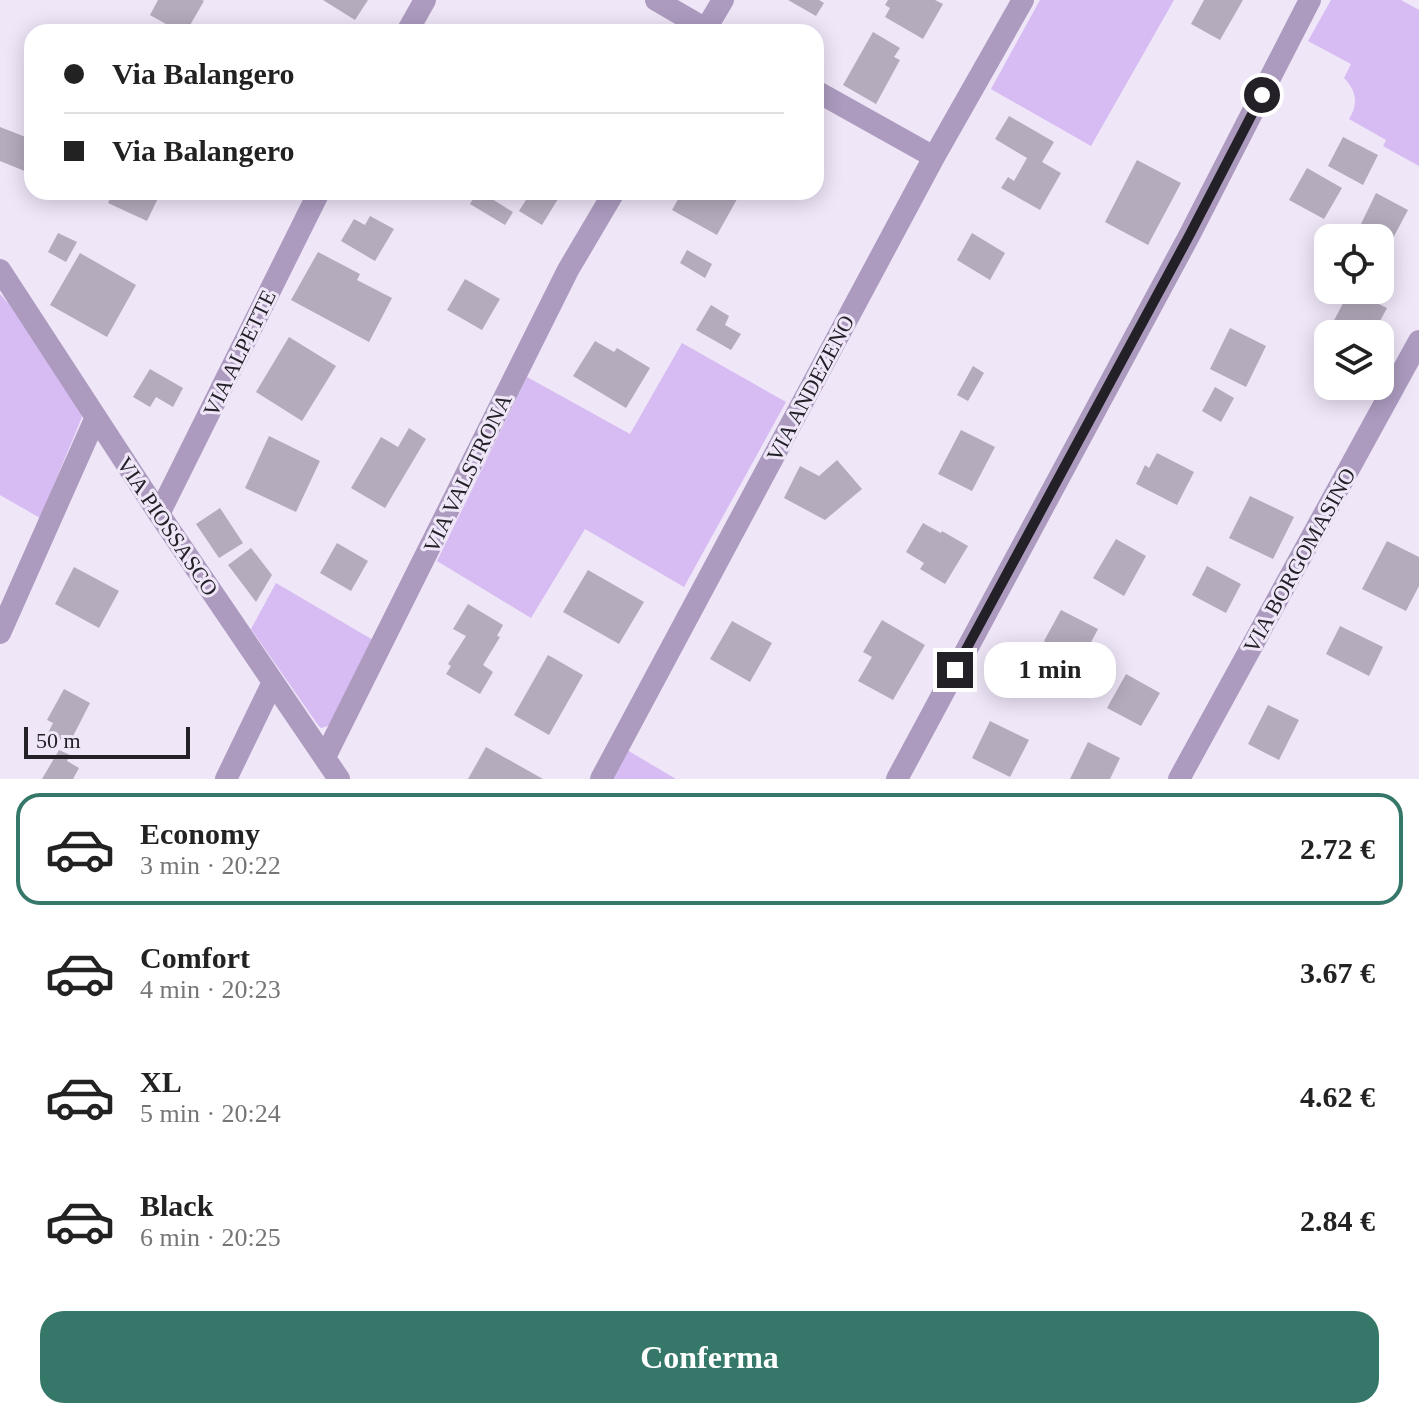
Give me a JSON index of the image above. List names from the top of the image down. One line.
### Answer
{"streets":{"street":["VIA ALPETTE","VIA ANDEZENO","VIA VALSTRONA","VIA PIOSSASCO","VIA BORGOMASINO"]},"crossings":[["VIA ALPETTE","VIA PIOSSASCO"],["VIA VALSTRONA","VIA PIOSSASCO"]],"scale_bar":"50 m","page":{"banner":["Via Balangero","Via Balangero"],"bubble":"1 min","scale":"50 m","list":[{"name":"Economy","note":"3 min · 20:22","value":"2.72 €"},{"name":"Comfort","note":"4 min · 20:23","value":"3.67 €"},{"name":"XL","note":"5 min · 20:24","value":"4.62 €"},{"name":"Black","note":"6 min · 20:25","value":"2.84 €"}],"buttons":"Conferma"}}
